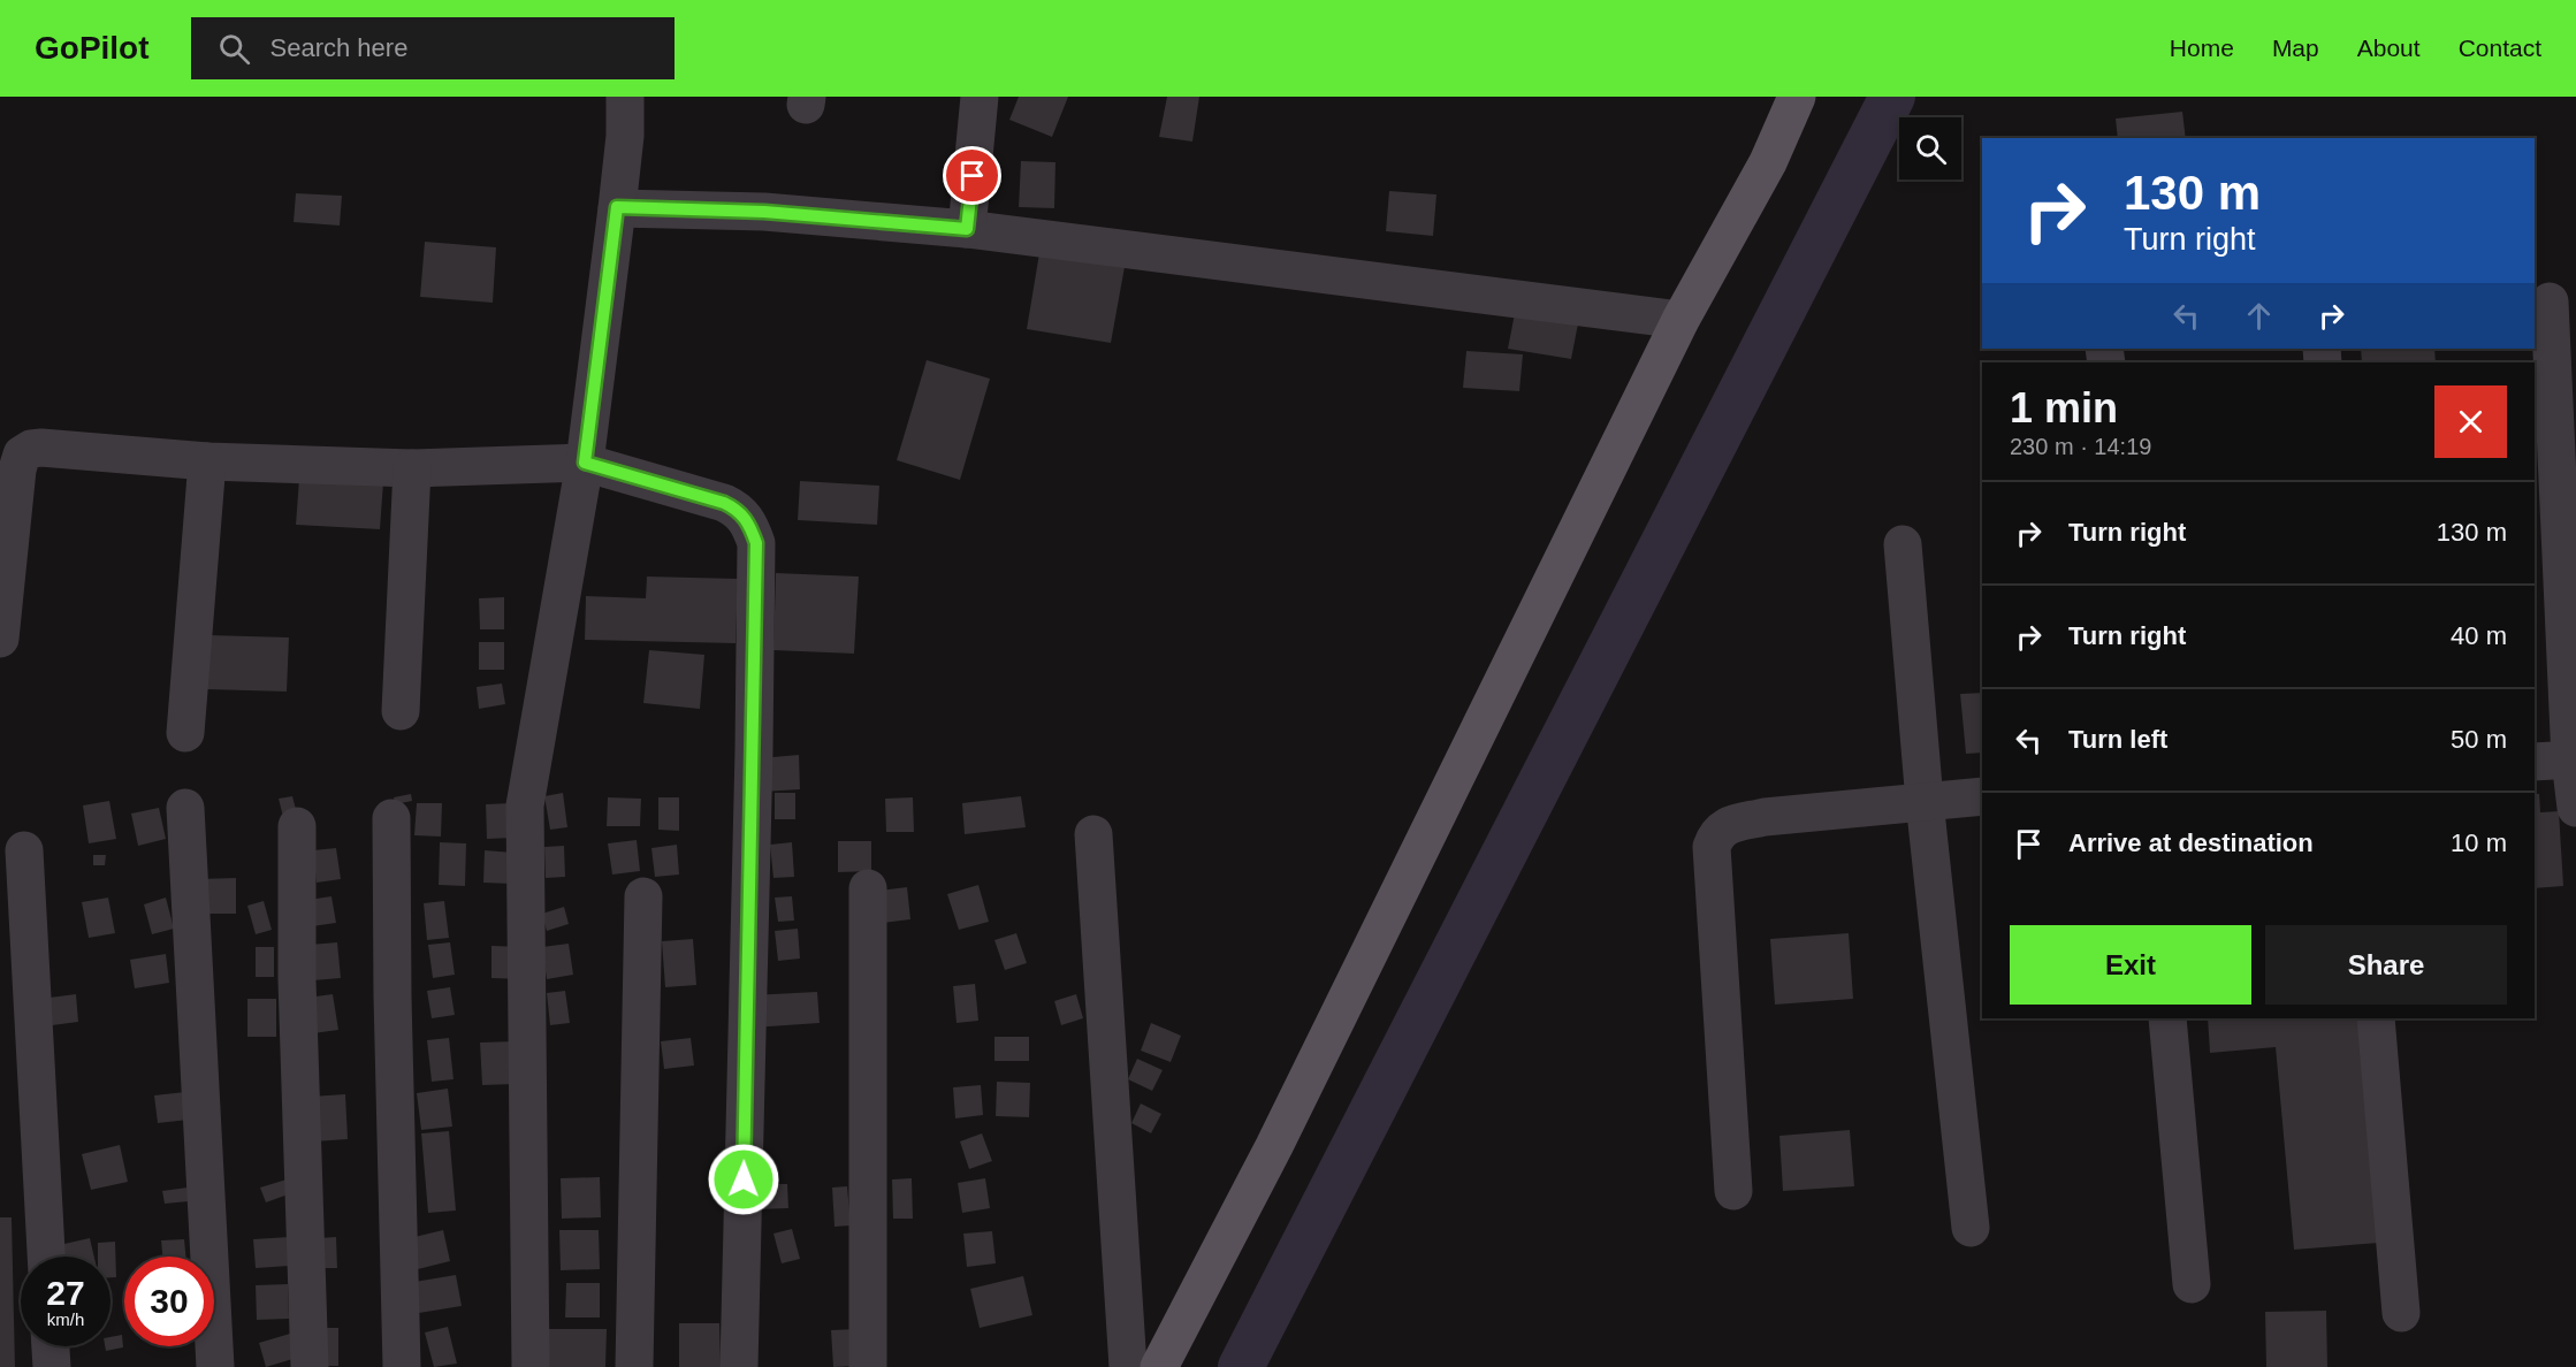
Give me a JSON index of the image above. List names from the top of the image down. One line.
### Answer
{"page":{"header":"GoPilot","search":"Search here","nav":["Home","Map","About","Contact"],"turn":["130 m","Turn right"],"heading":["1 min","230 m · 14:19"],"list":[{"name":"Turn right","value":"130 m"},{"name":"Turn right","value":"40 m"},{"name":"Turn left","value":"50 m"},{"name":"Arrive at destination","value":"10 m"}],"buttons":["Exit","Share"],"speed":"27 km/h","limit":"30"}}
